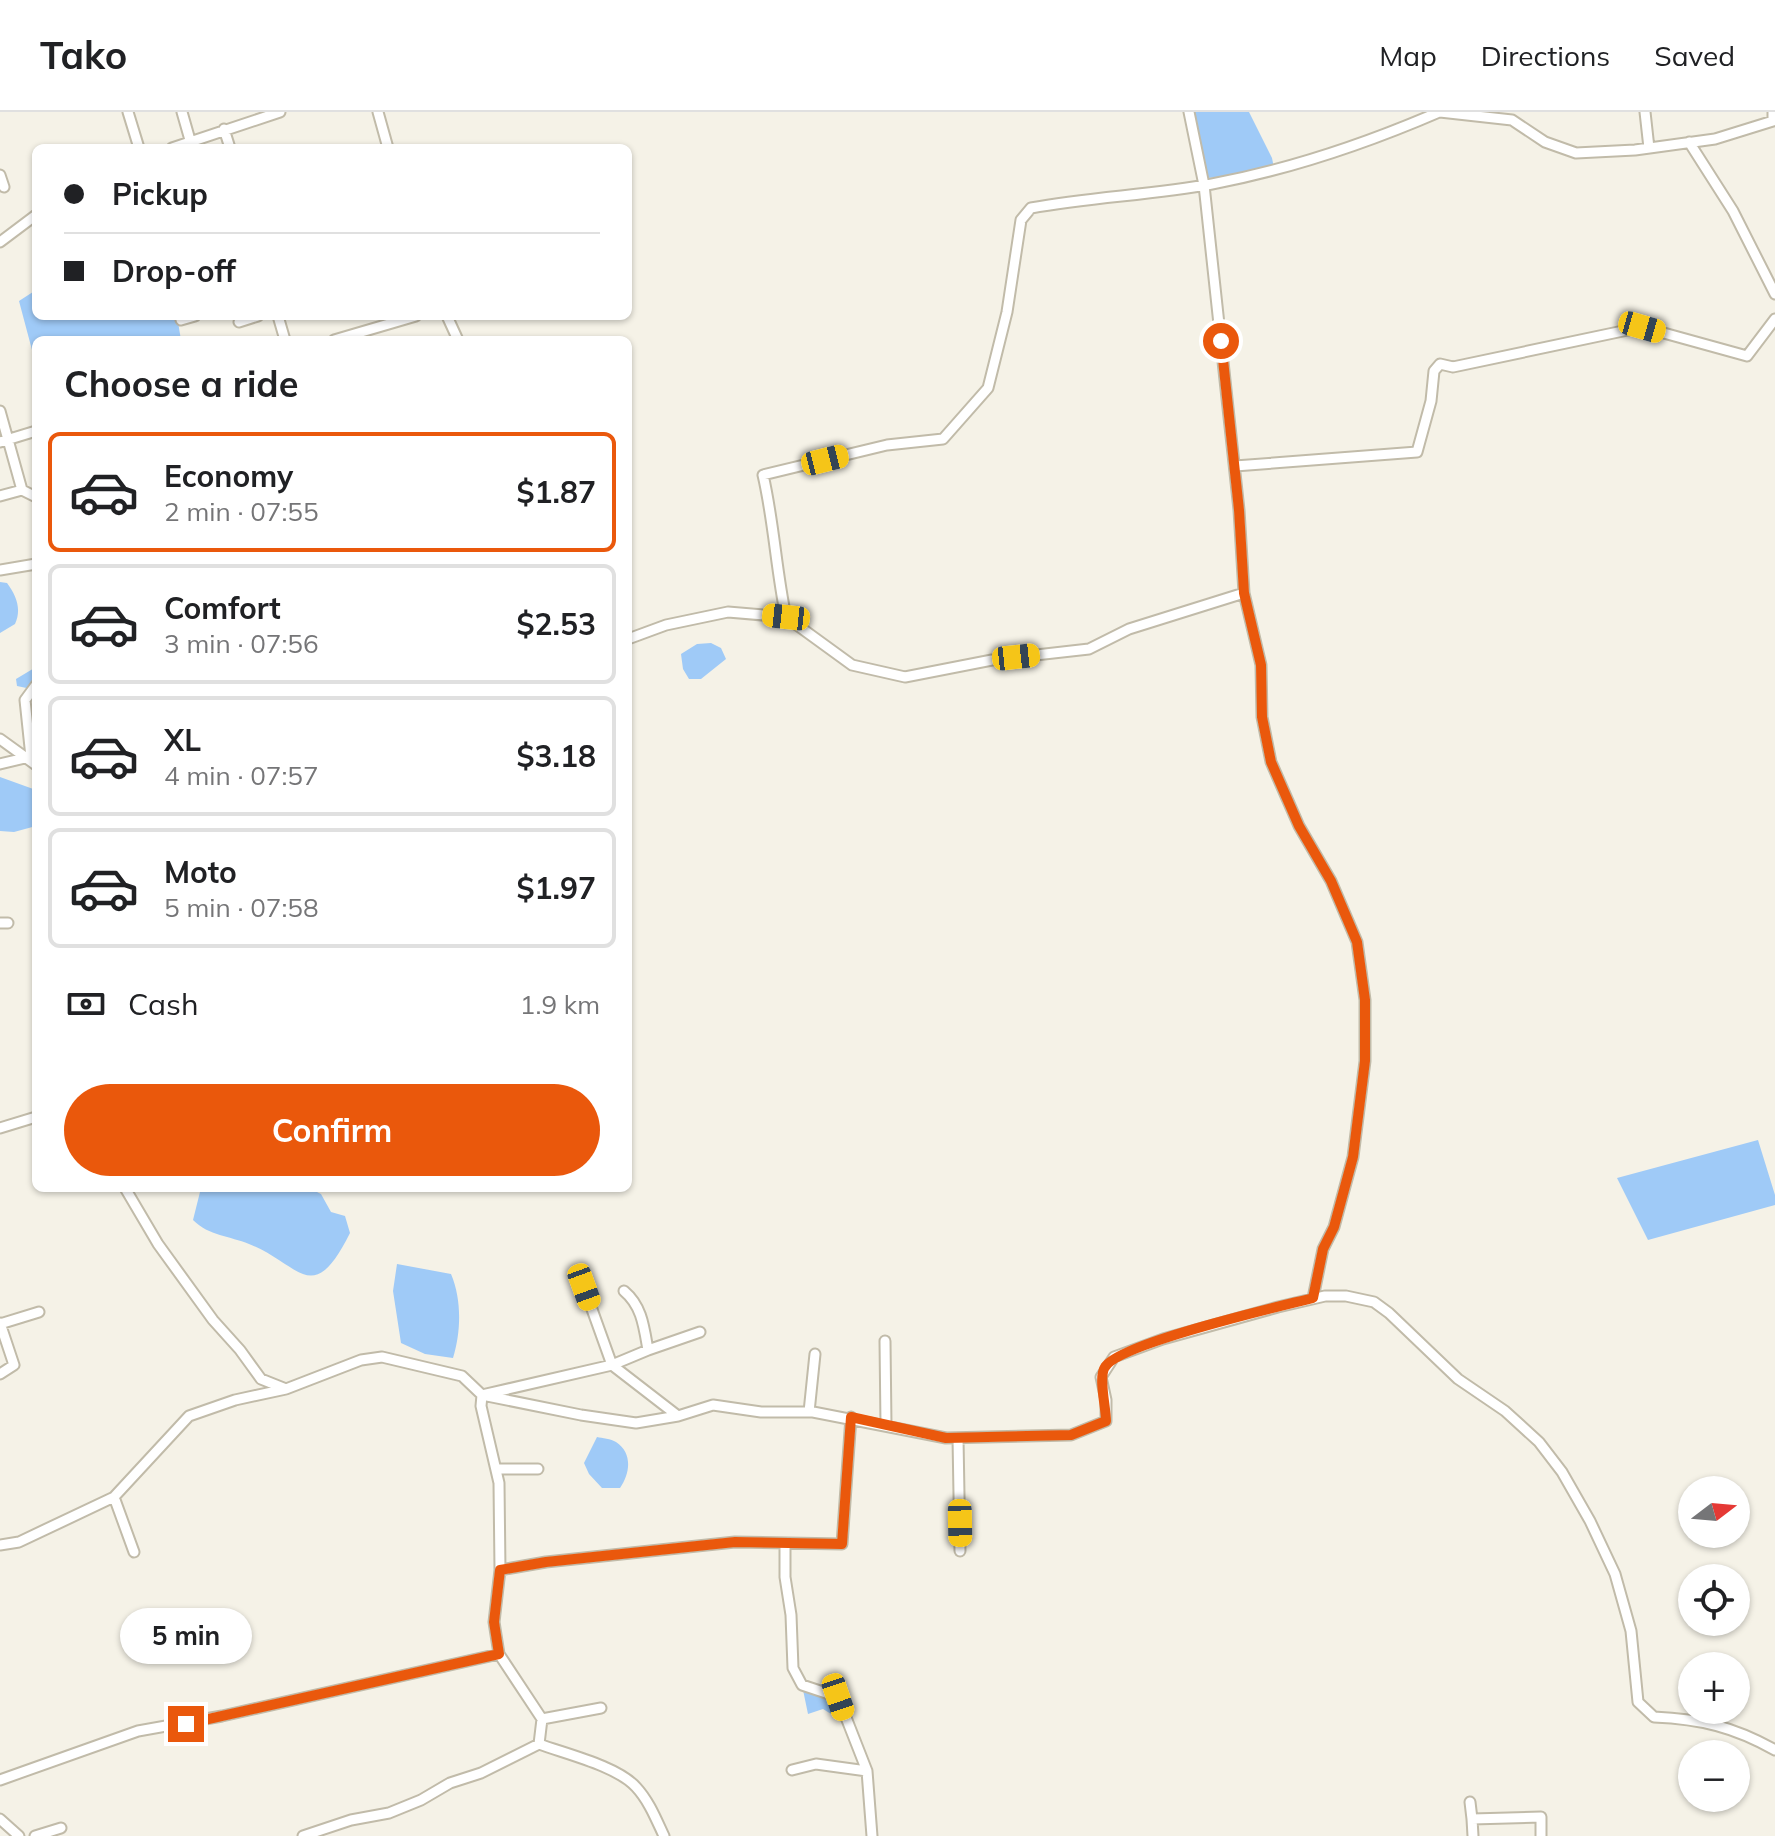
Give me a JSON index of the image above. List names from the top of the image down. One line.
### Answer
{"north":"right","page":{"header":"Tako","nav":["Map","Directions","Saved"],"banner":["Pickup","Drop-off"],"heading":"Choose a ride","list":[{"name":"Economy","note":"2 min · 07:55","value":"$1.87"},{"name":"Comfort","note":"3 min · 07:56","value":"$2.53"},{"name":"XL","note":"4 min · 07:57","value":"$3.18"},{"name":"Moto","note":"5 min · 07:58","value":"$1.97"}],"pay":["Cash","1.9 km"],"buttons":"Confirm","map_buttons":["+","−"],"bubble":"5 min"}}
